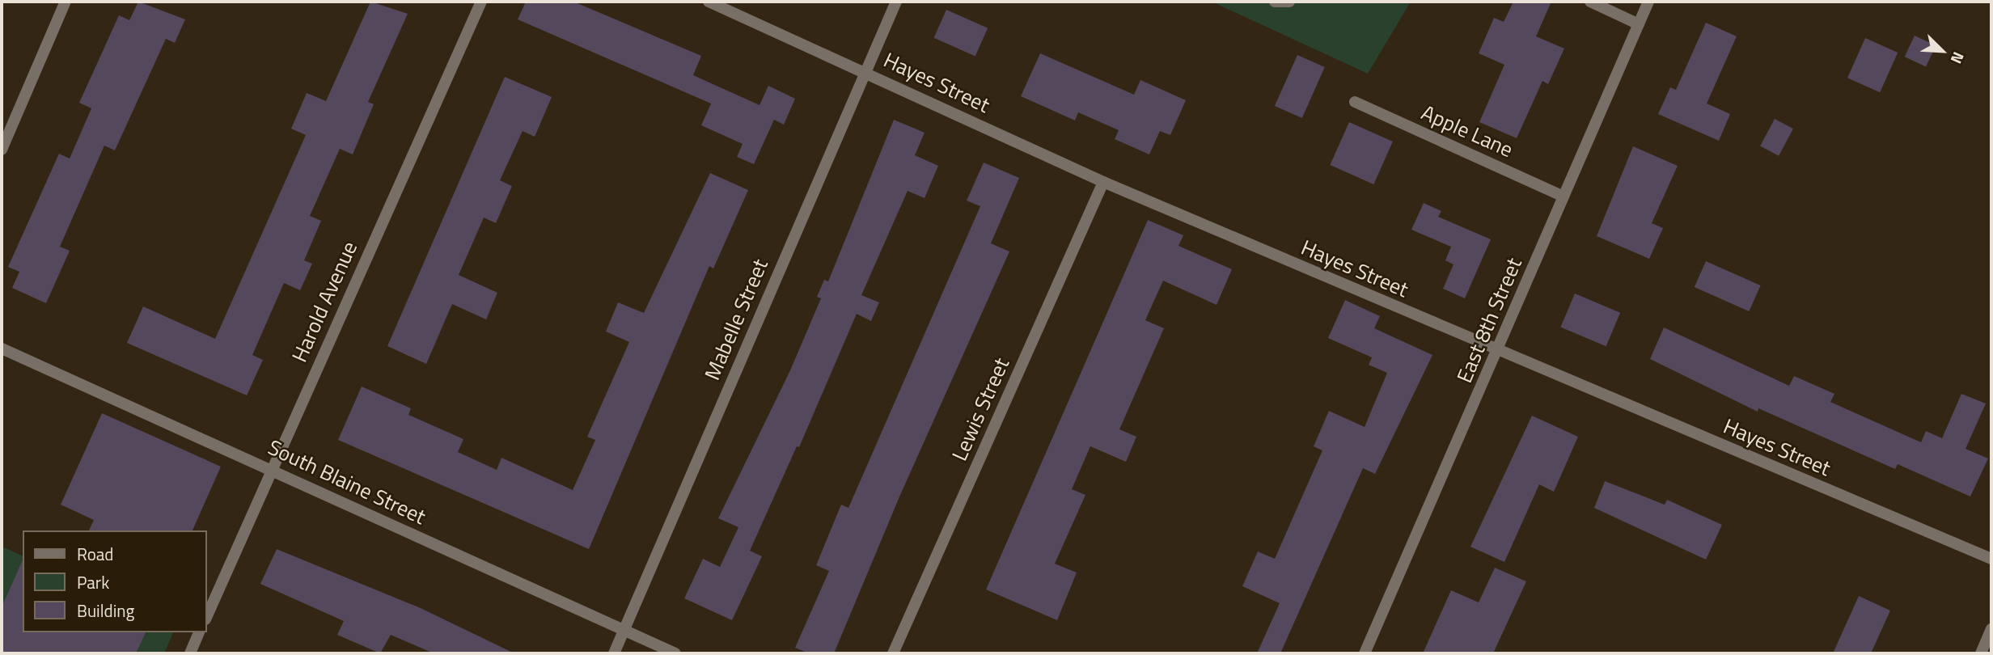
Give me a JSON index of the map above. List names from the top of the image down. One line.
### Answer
{"streets":{"street":["Hayes Street","Apple Lane","Harold Avenue","Mabelle Street","East 8th Street","Lewis Street","South Blaine Street"]},"crossings":[["Hayes Street","Mabelle Street"],["Hayes Street","East 8th Street"],["Hayes Street","Lewis Street"],["Apple Lane","East 8th Street"],["Harold Avenue","South Blaine Street"],["Mabelle Street","South Blaine Street"]],"legend":["Road","Park","Building"],"north":"bottom right"}
